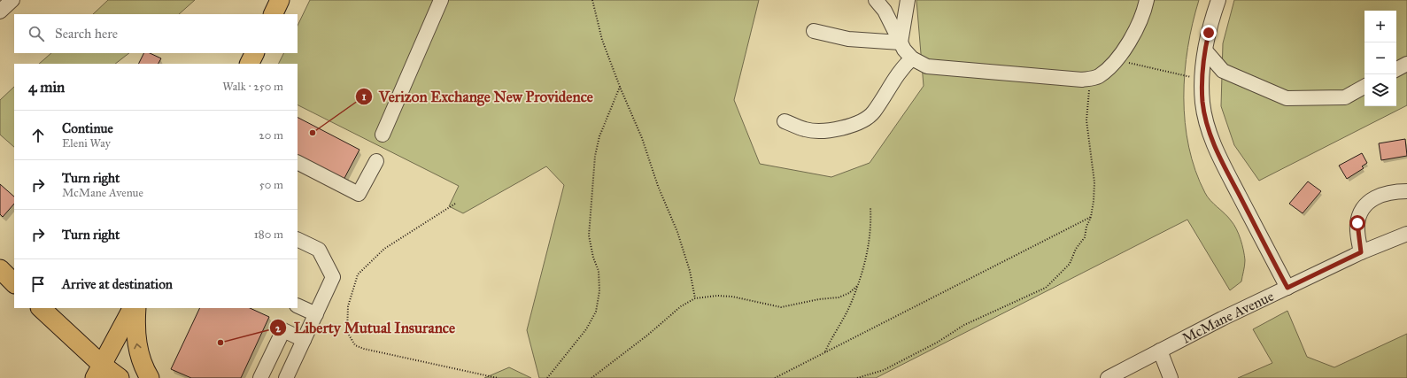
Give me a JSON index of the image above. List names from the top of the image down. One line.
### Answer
{"streets":{"street":["McMane Avenue"]},"places":["Verizon Exchange New Providence","Liberty Mutual Insurance"],"page":{"map_buttons":["+","−"],"search":"Search here","heading":["4 min","Walk · 250 m"],"list":[["Continue","Eleni Way","20 m"],["Turn right","McMane Avenue","50 m"],["Turn right","180 m"],"Arrive at destination"]}}
